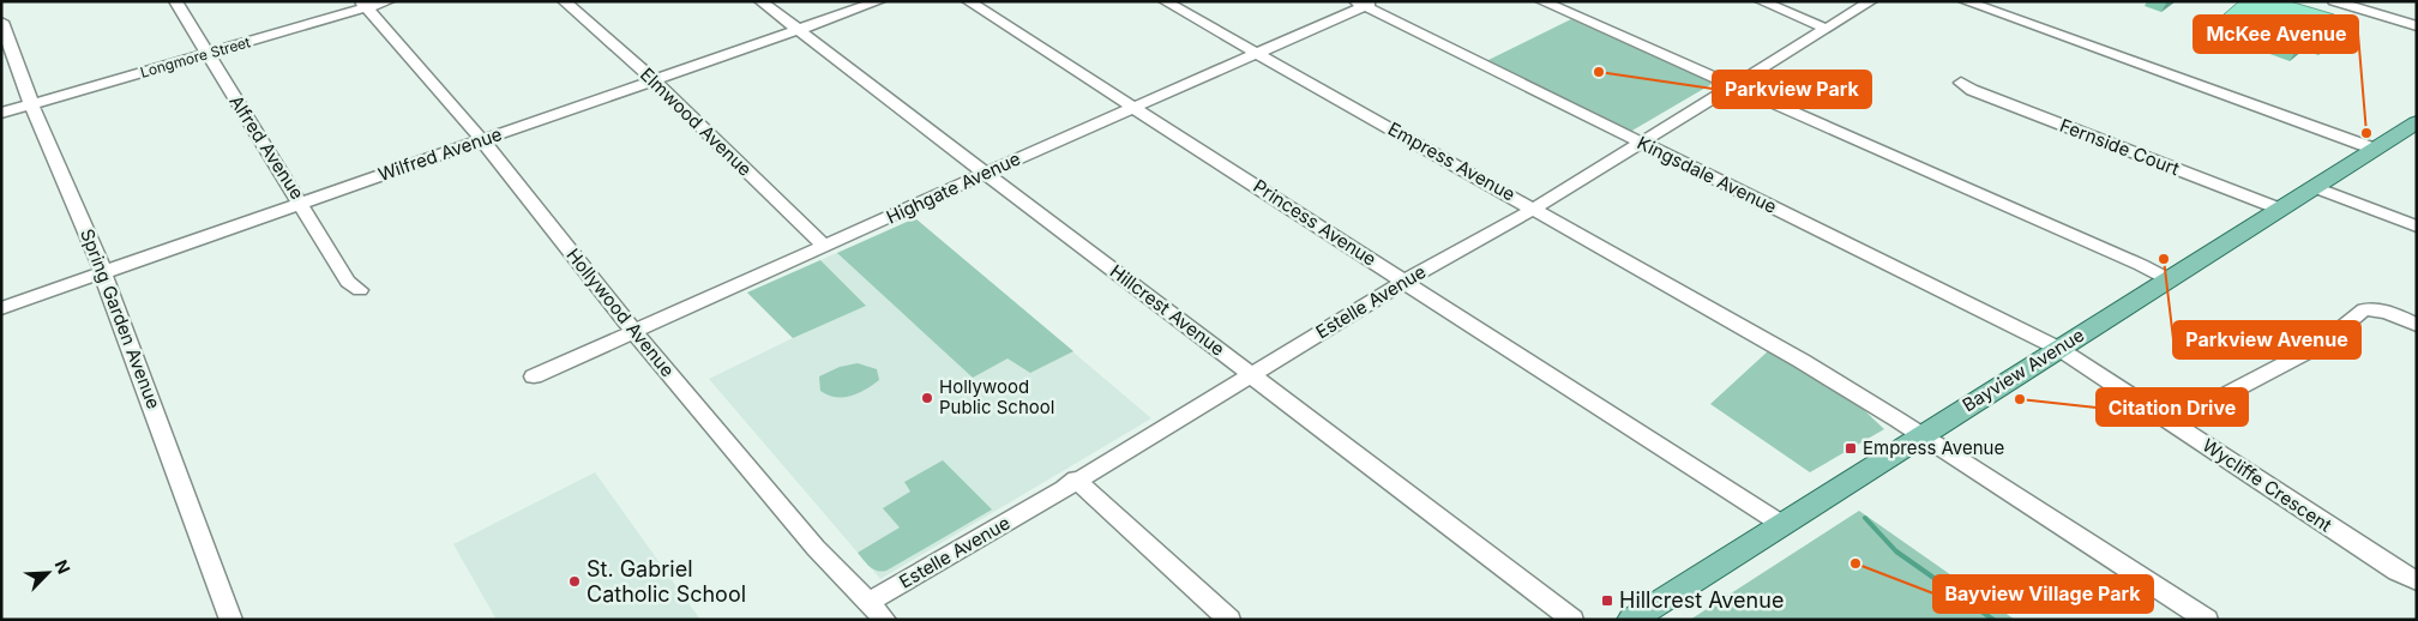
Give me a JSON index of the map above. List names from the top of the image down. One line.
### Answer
{"streets":{"main road":["Bayview Avenue"],"street":["Longmore Street","Elmwood Avenue","Alfred Avenue","Fernside Court","Wilfred Avenue","Empress Avenue","Kingsdale Avenue","Highgate Avenue","Princess Avenue","Estelle Avenue","Hillcrest Avenue","Hollywood Avenue","Spring Garden Avenue","Wycliffe Crescent"]},"crossings":[["Longmore Street","Alfred Avenue"],["Longmore Street","Hollywood Avenue"],["Longmore Street","Spring Garden Avenue"],["Elmwood Avenue","Wilfred Avenue"],["Elmwood Avenue","Highgate Avenue"],["Alfred Avenue","Wilfred Avenue"],["Fernside Court","Bayview Avenue"],["Wilfred Avenue","Hillcrest Avenue"],["Wilfred Avenue","Hollywood Avenue"],["Wilfred Avenue","Spring Garden Avenue"],["Empress Avenue","Highgate Avenue"],["Empress Avenue","Estelle Avenue"],["Empress Avenue","Bayview Avenue"],["Kingsdale Avenue","Highgate Avenue"],["Kingsdale Avenue","Estelle Avenue"],["Kingsdale Avenue","Bayview Avenue"],["Kingsdale Avenue","Wycliffe Crescent"],["Highgate Avenue","Princess Avenue"],["Highgate Avenue","Hillcrest Avenue"],["Highgate Avenue","Hollywood Avenue"],["Princess Avenue","Estelle Avenue"],["Princess Avenue","Bayview Avenue"],["Estelle Avenue","Hillcrest Avenue"],["Estelle Avenue","Hollywood Avenue"],["Bayview Avenue","Wycliffe Crescent"]],"places":{"other":["Parkview Park","McKee Avenue","Parkview Avenue","Hollywood Public School","Citation Drive","Bayview Village Park","St. Gabriel Catholic School"],"transit":["Empress Avenue","Hillcrest Avenue"]},"north":"top right"}
